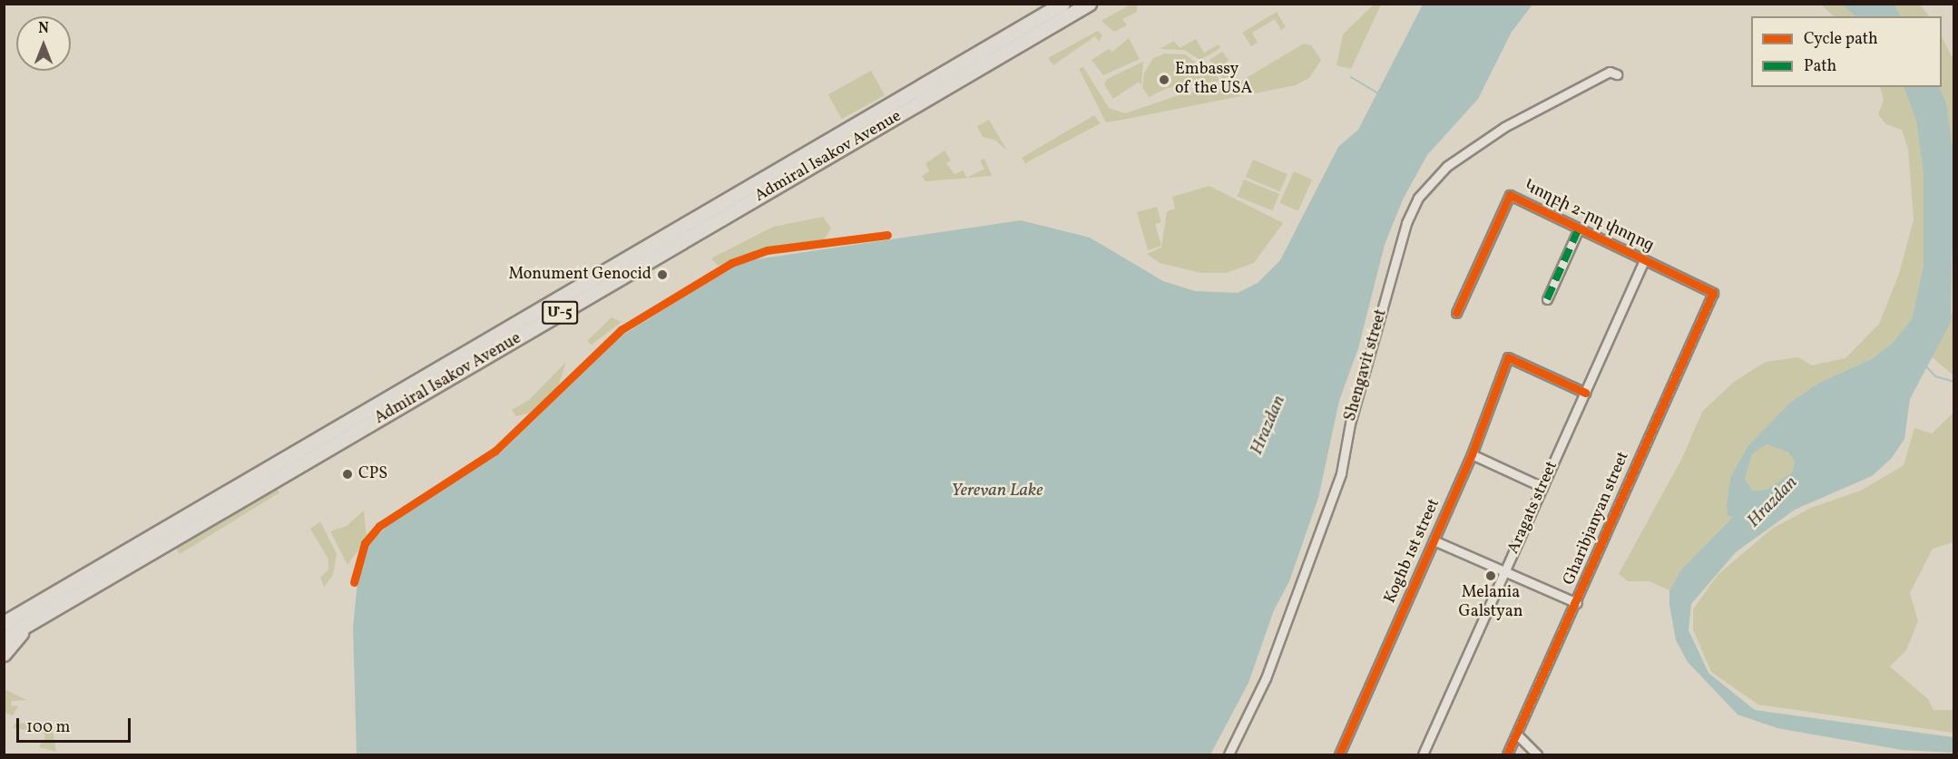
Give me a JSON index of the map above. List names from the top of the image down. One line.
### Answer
{"streets":{"highway":["Admiral Isakov Avenue","Մ-5"],"street":["Կողբի 2-րդ փողոց","Shengavit street","Aragats street","Gharibjanyan street","Koghb 1st street"]},"crossings":[["Կողբի 2-րդ փողոց","Aragats street"],["Կողբի 2-րդ փողոց","Gharibjanyan street"],["Aragats street","Koghb 1st street"]],"water":["Hrazdan","Yerevan Lake"],"places":["Embassy of the USA","Monument Genocid","CPS","Melania Galstyan"],"legend":["Cycle path","Path"],"scale_bar":"100 m","north":"top"}
